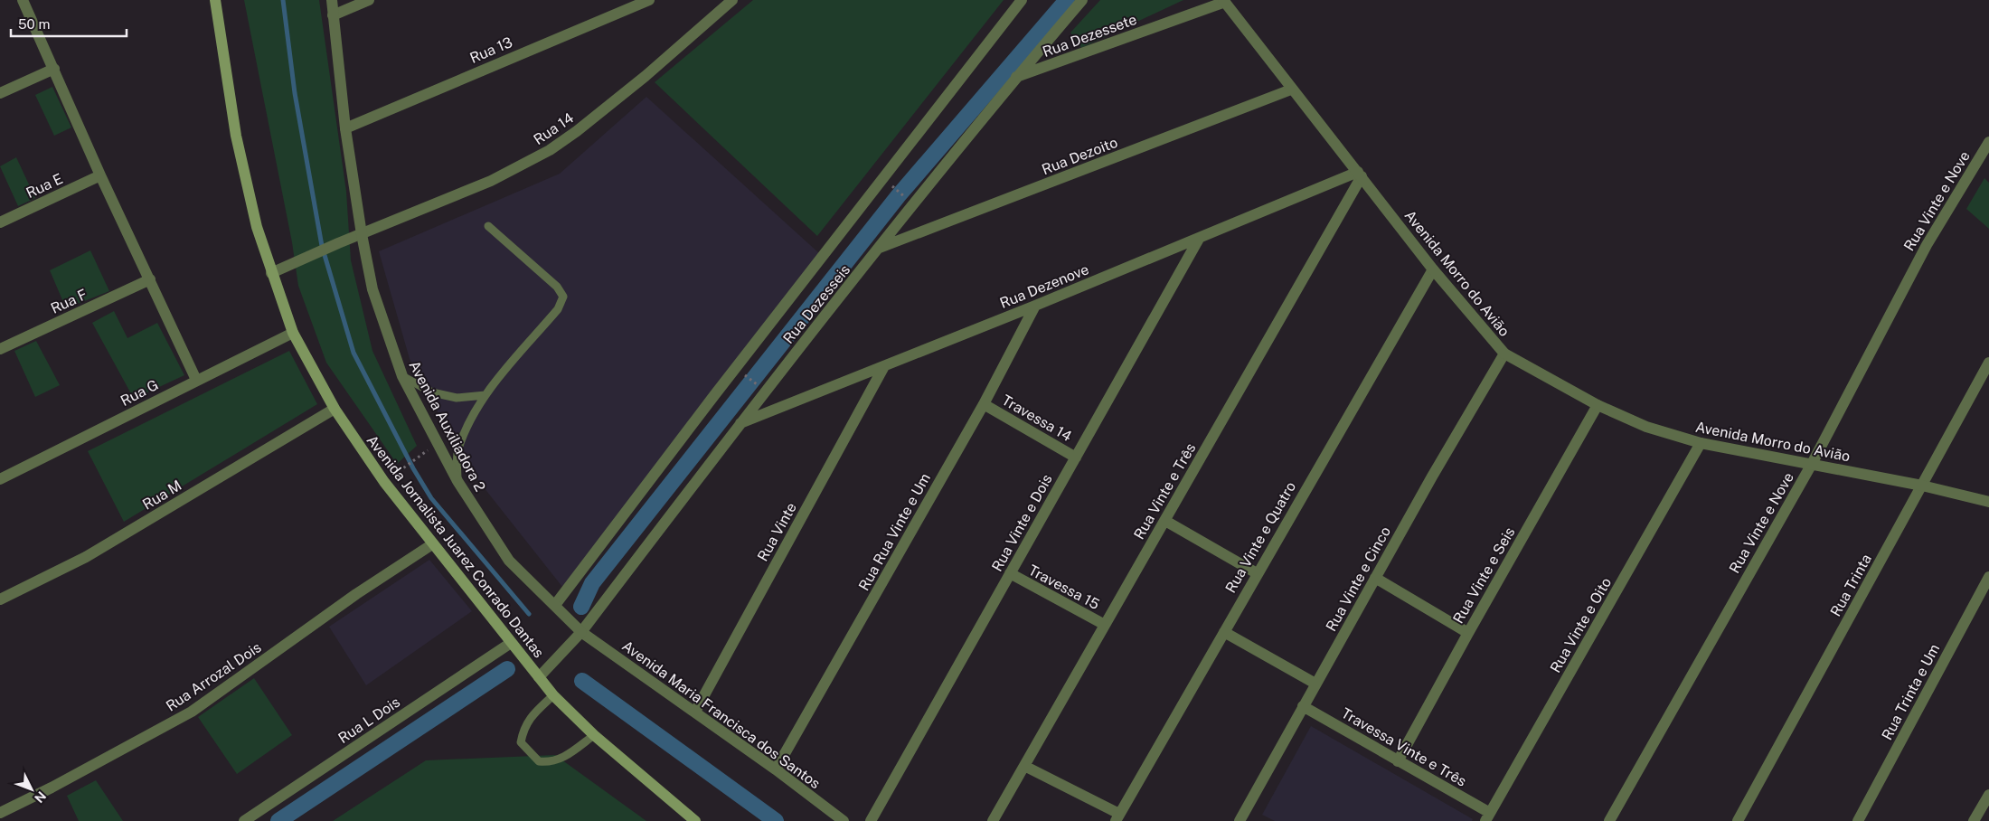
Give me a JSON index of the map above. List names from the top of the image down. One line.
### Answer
{"streets":{"main road":["Avenida Jornalista Juarez Conrado Dantas"],"street":["Rua Dezessete","Rua 13","Rua 14","Rua Dezoito","Rua E","Rua Vinte e Nove","Avenida Morro do Avião","Rua Dezenove","Rua F","Rua Dezesseis","Rua G","Travessa 14","Avenida Auxiliadora 2","Rua Vinte e Três","Rua M","Rua Vinte e Dois","Rua Vinte","Rua Rua Vinte e Um","Rua Vinte e Quatro","Rua Vinte e Seis","Rua Vinte e Cinco","Rua Trinta","Travessa 15","Rua Vinte e Oito","Rua Arrozal Dois","Rua Trinta e Um","Avenida Maria Francisca dos Santos","Rua L Dois","Travessa Vinte e Três"]},"crossings":[["Rua Dezessete","Avenida Morro do Avião"],["Rua Dezessete","Rua Dezesseis"],["Rua 13","Avenida Auxiliadora 2"],["Rua 14","Avenida Auxiliadora 2"],["Rua 14","Avenida Jornalista Juarez Conrado Dantas"],["Rua Dezoito","Avenida Morro do Avião"],["Rua Dezoito","Rua Dezesseis"],["Rua Vinte e Nove","Avenida Morro do Avião"],["Avenida Morro do Avião","Rua Dezenove"],["Avenida Morro do Avião","Rua Vinte e Três"],["Avenida Morro do Avião","Rua Vinte e Quatro"],["Avenida Morro do Avião","Rua Vinte e Seis"],["Avenida Morro do Avião","Rua Vinte e Cinco"],["Avenida Morro do Avião","Rua Trinta"],["Avenida Morro do Avião","Rua Vinte e Oito"],["Rua Dezenove","Rua Dezesseis"],["Rua Dezenove","Rua Vinte e Três"],["Rua Dezenove","Rua Vinte e Dois"],["Rua Dezenove","Rua Vinte"],["Rua Dezenove","Rua Rua Vinte e Um"],["Rua Dezesseis","Avenida Auxiliadora 2"],["Rua Dezesseis","Avenida Maria Francisca dos Santos"],["Rua G","Avenida Jornalista Juarez Conrado Dantas"],["Travessa 14","Rua Vinte e Dois"],["Travessa 14","Rua Rua Vinte e Um"],["Avenida Auxiliadora 2","Avenida Maria Francisca dos Santos"],["Rua Vinte e Três","Travessa 15"],["Rua M","Avenida Jornalista Juarez Conrado Dantas"],["Rua Vinte e Dois","Travessa 15"],["Rua Vinte","Avenida Maria Francisca dos Santos"],["Rua Rua Vinte e Um","Avenida Maria Francisca dos Santos"],["Avenida Jornalista Juarez Conrado Dantas","Rua Arrozal Dois"],["Avenida Jornalista Juarez Conrado Dantas","Rua L Dois"],["Rua Vinte e Seis","Travessa Vinte e Três"],["Rua Vinte e Cinco","Travessa Vinte e Três"],["Rua Vinte e Oito","Travessa Vinte e Três"]],"scale_bar":"50 m","north":"bottom right"}
